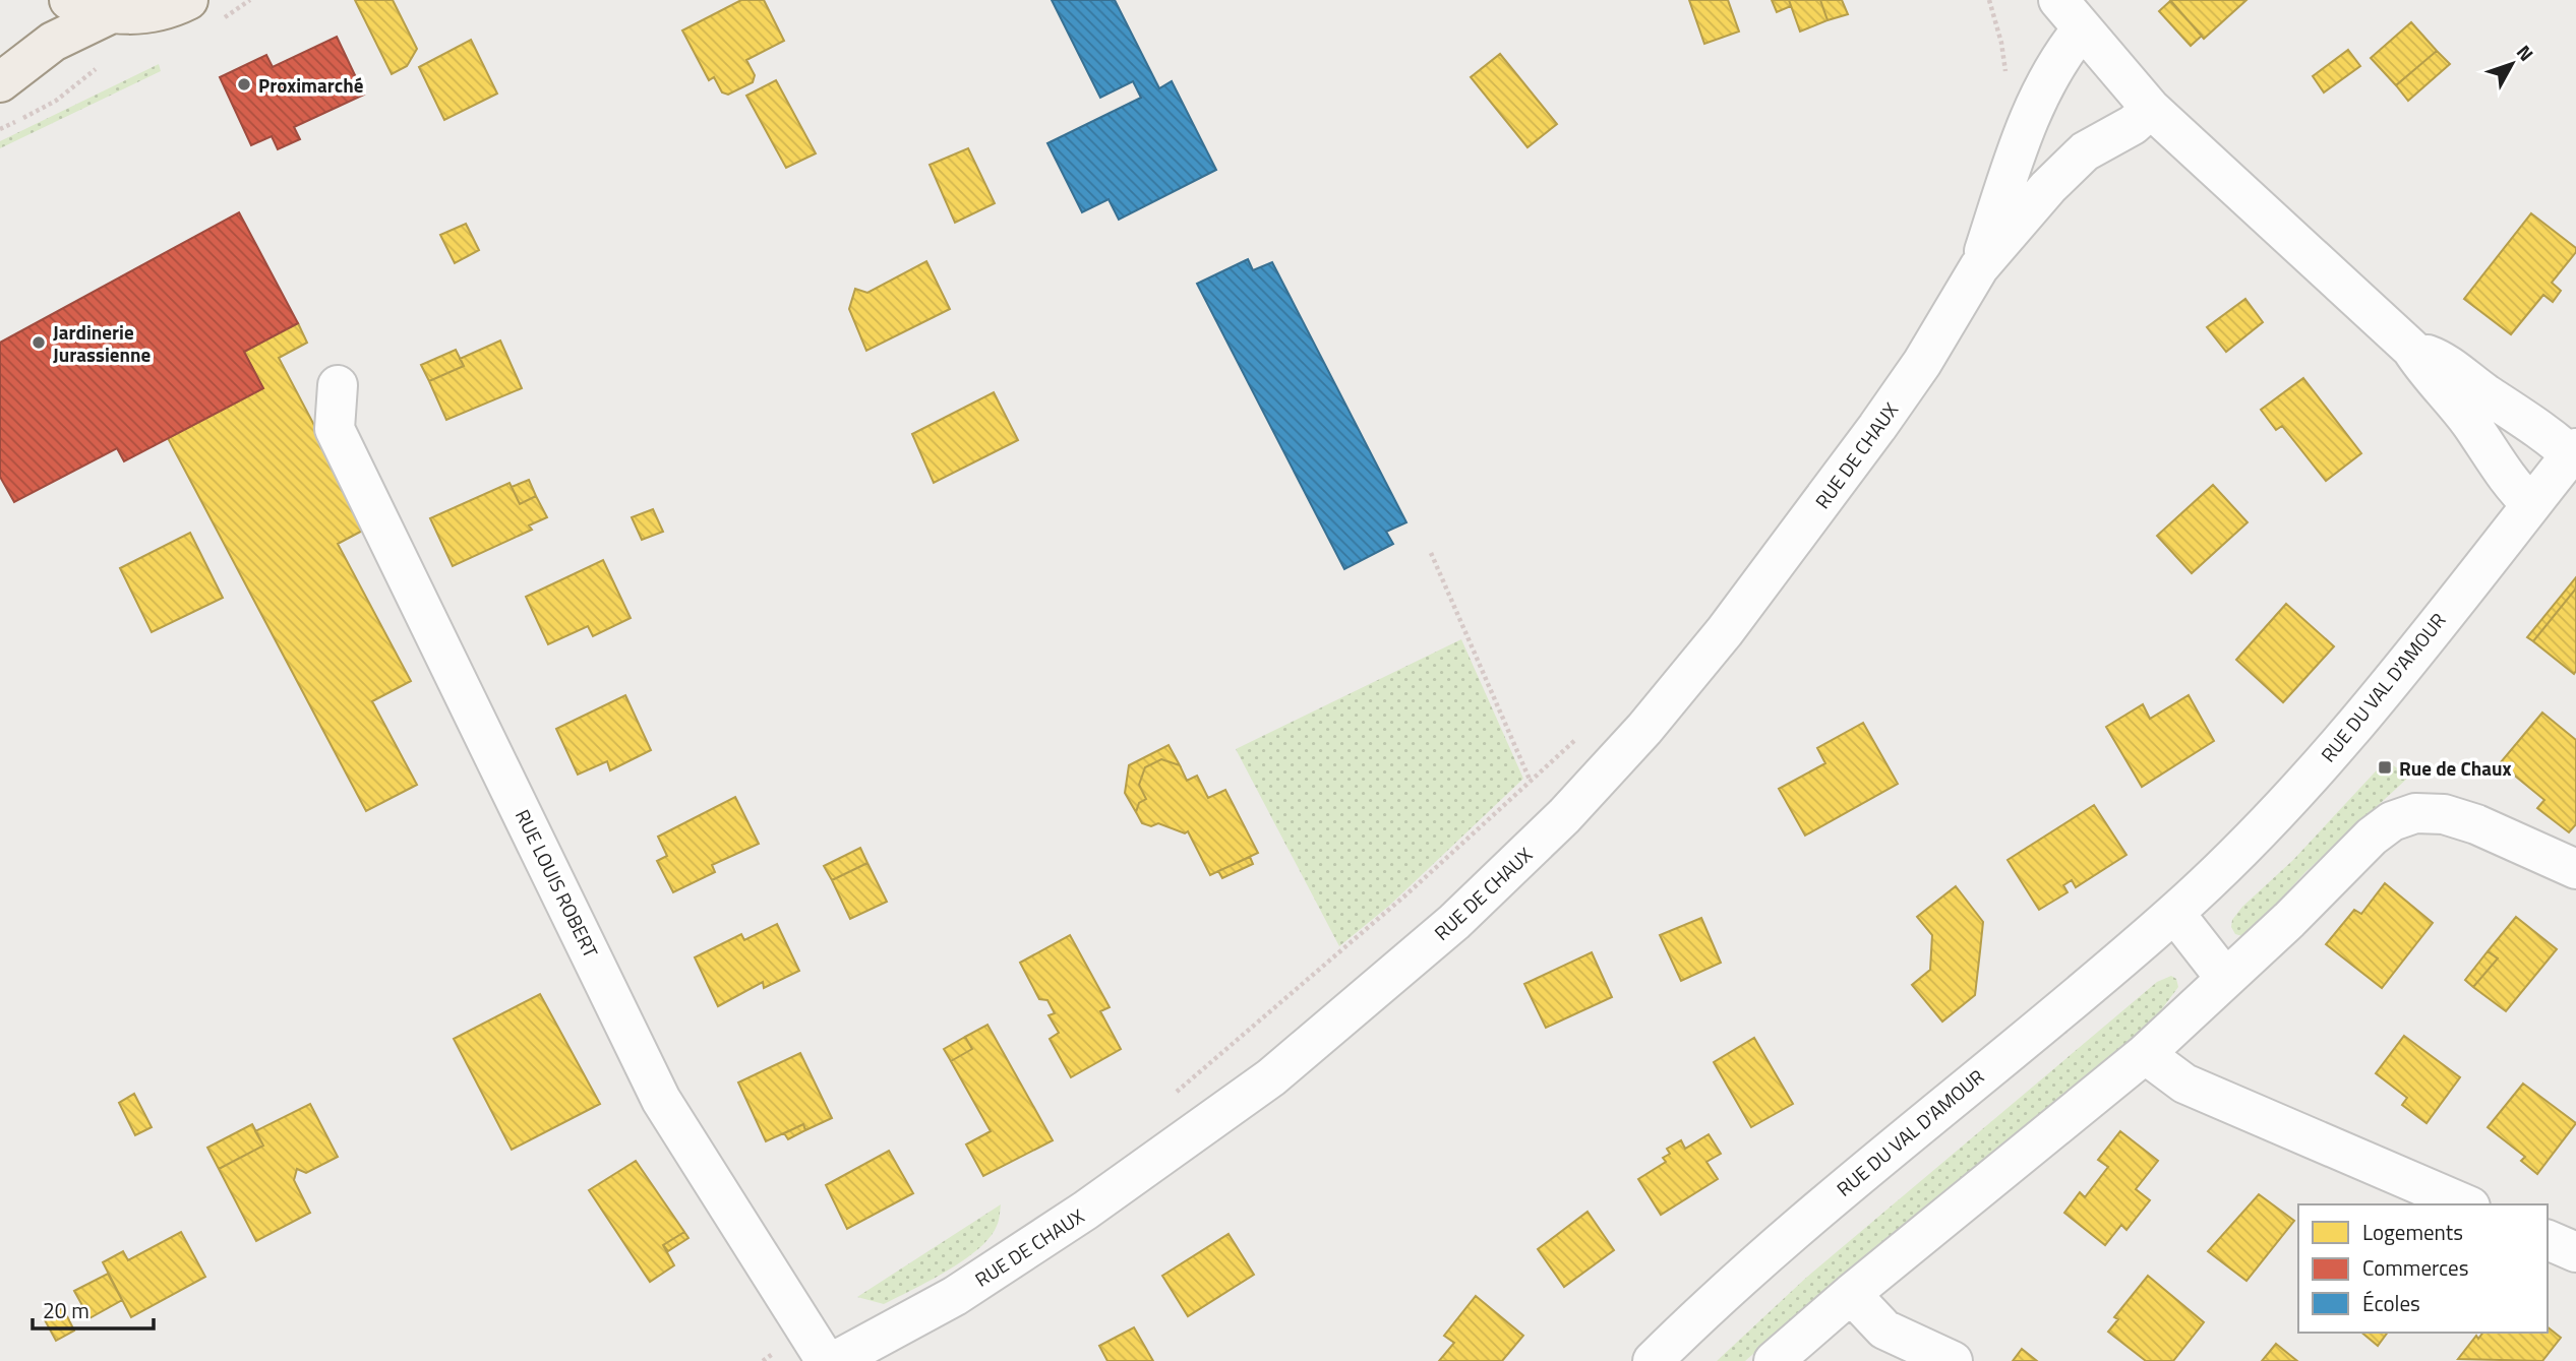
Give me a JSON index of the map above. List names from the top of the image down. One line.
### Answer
{"streets":{"street":["RUE DE CHAUX","RUE DU VAL D'AMOUR","RUE LOUIS ROBERT"]},"crossings":[["RUE DE CHAUX","RUE DU VAL D'AMOUR"]],"places":{"other":["Proximarché","Jardinerie Jurassienne"],"transit":["Rue de Chaux"]},"legend":["Logements","Commerces","Écoles"],"scale_bar":"20 m","north":"top right"}
